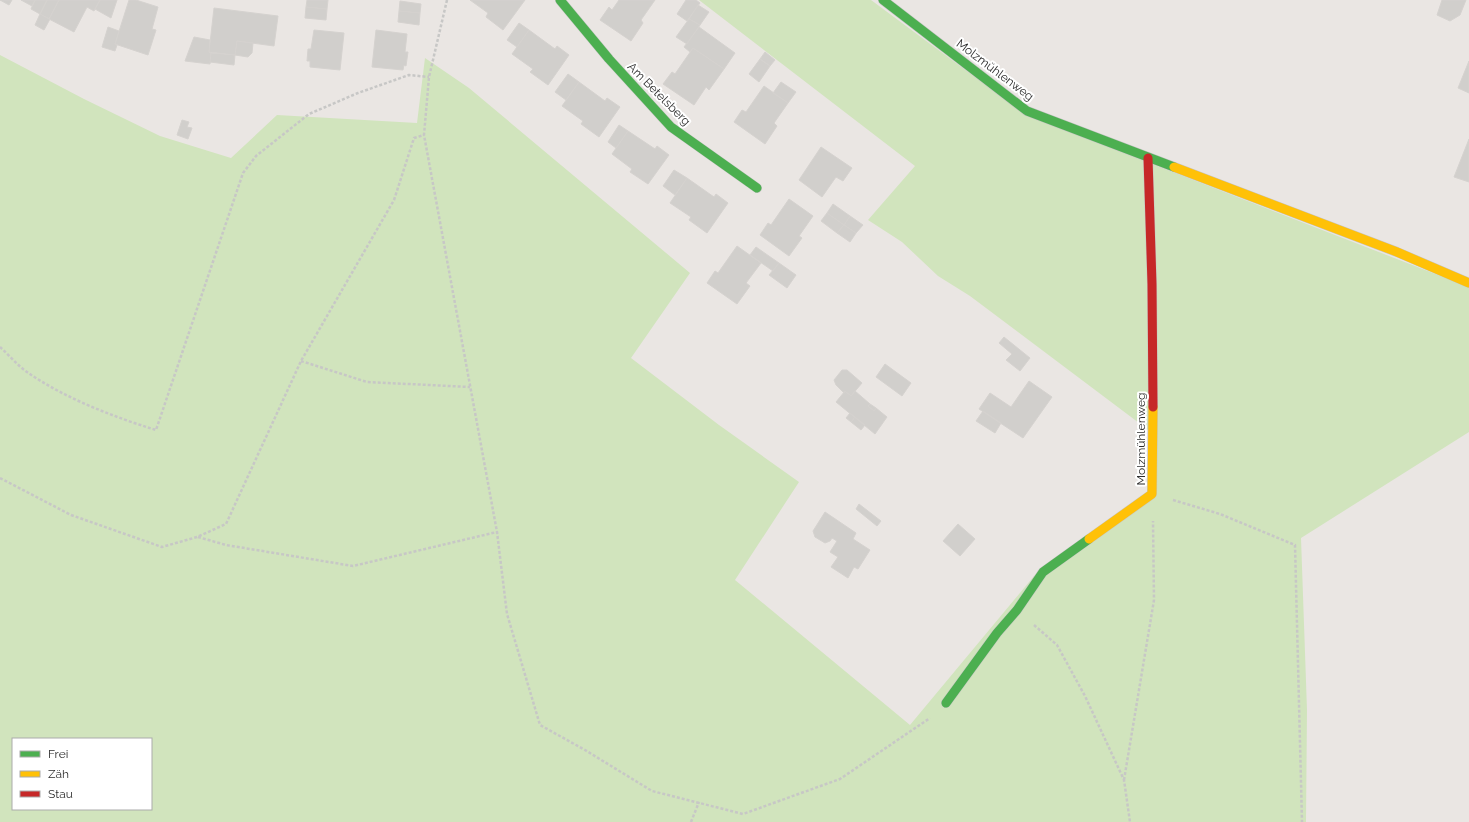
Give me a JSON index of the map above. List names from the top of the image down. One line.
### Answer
{"streets":{"street":["Molzmühlenweg","Am Betelsberg"]},"legend":["Frei","Zäh","Stau"]}
